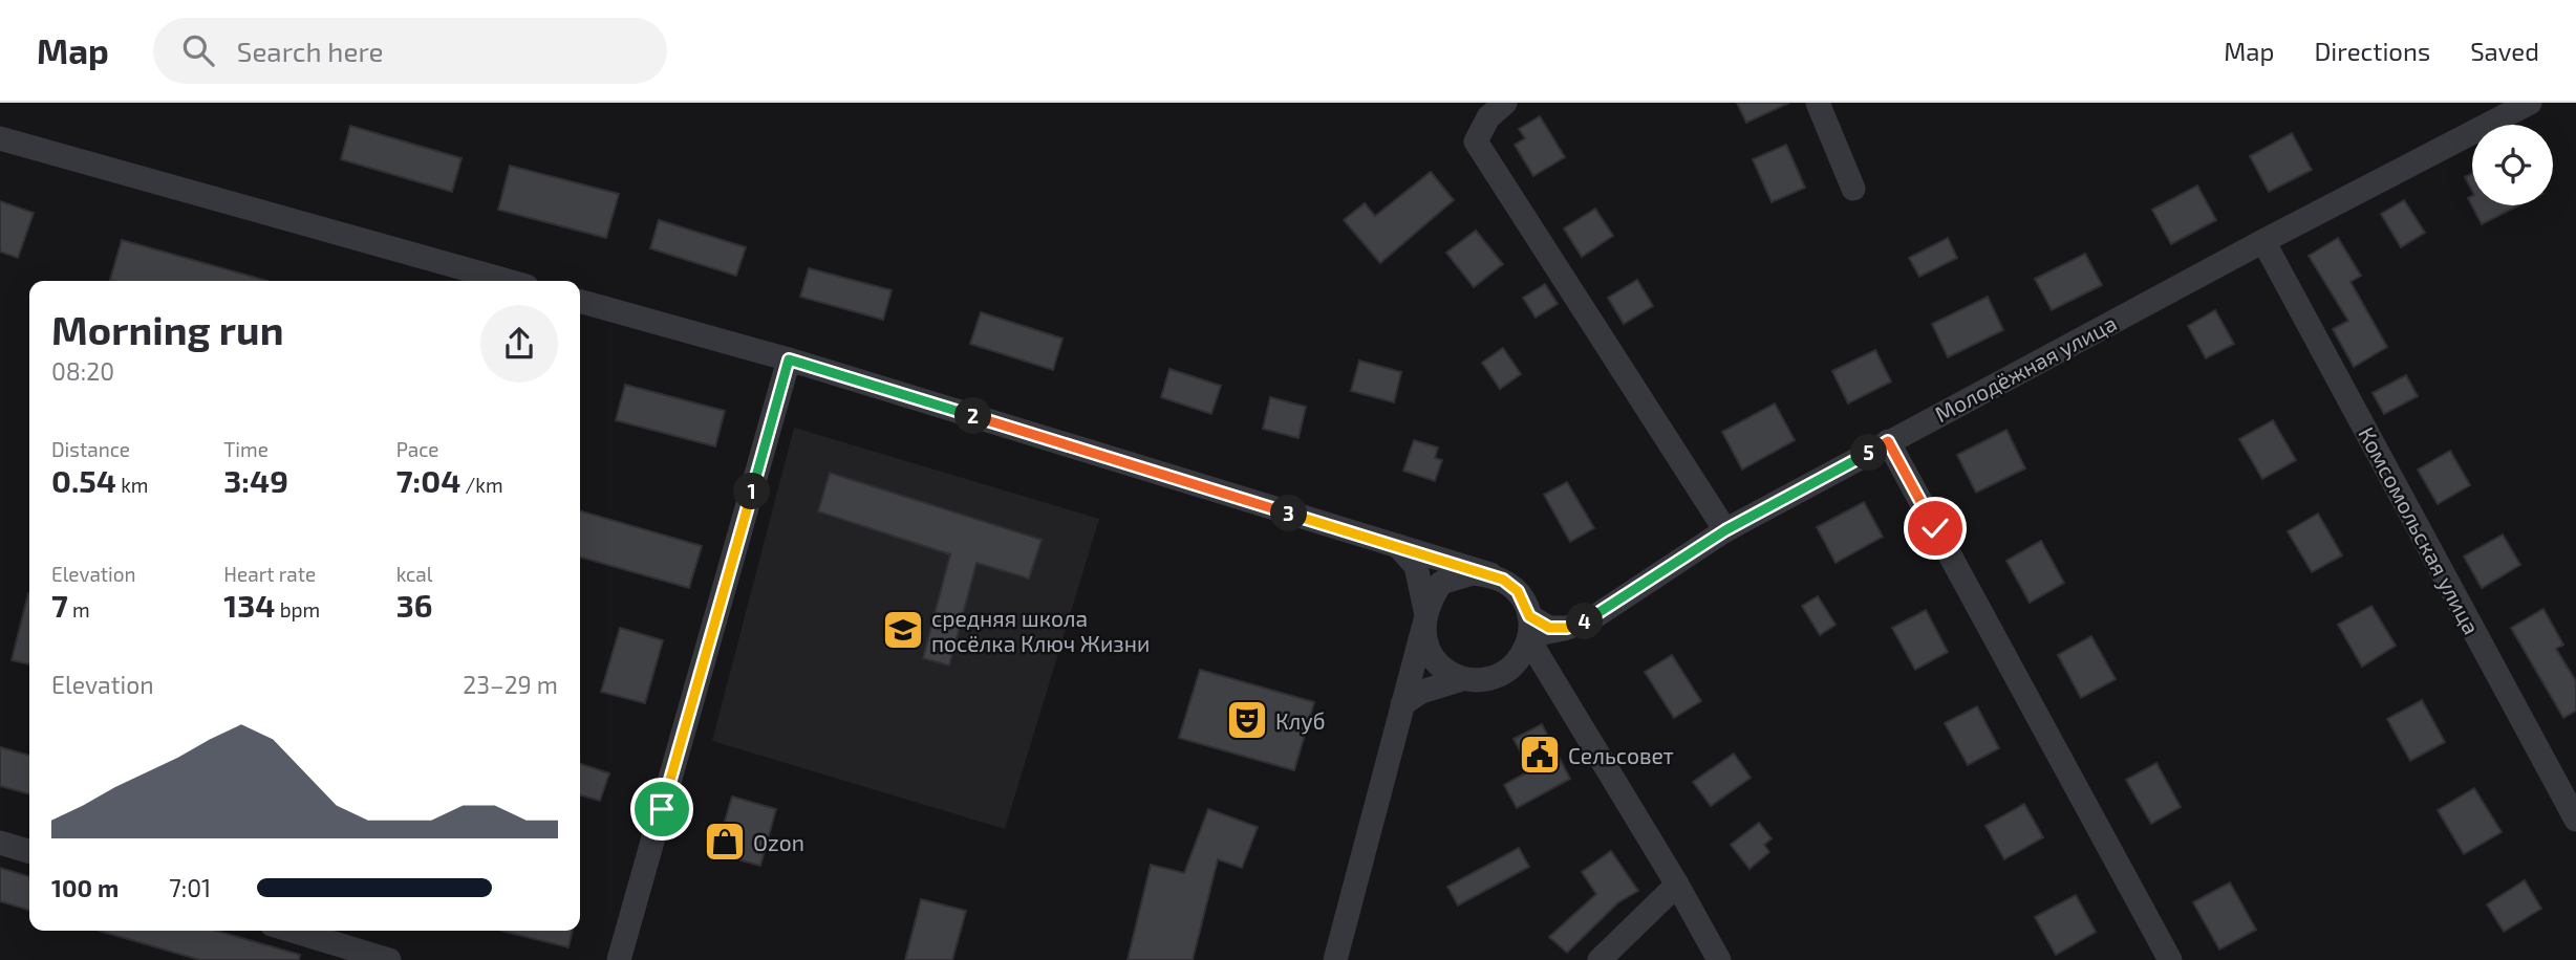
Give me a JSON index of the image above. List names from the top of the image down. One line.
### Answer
{"streets":{"street":["Молодёжная улица","Комсомольская улица"]},"crossings":[["Молодёжная улица","Комсомольская улица"]],"places":{"school or university":["средняя школа посёлка Ключ Жизни"],"theatre":["Клуб"],"public building":["Сельсовет"],"shop":["Ozon"]},"page":{"header":"Map","search":"Search here","nav":["Map","Directions","Saved"],"heading":["Morning run","08:20"],"pins":["2","5","1","3","4"],"stats":[["Distance","0.54 km"],["Time","3:49"],["Pace","7:04 /km"],["Elevation","7 m"],["Heart rate","134 bpm"],["kcal","36"]],"chart":["Elevation","23–29 m"],"list":[{"name":"100 m","note":"7:01"}]}}
